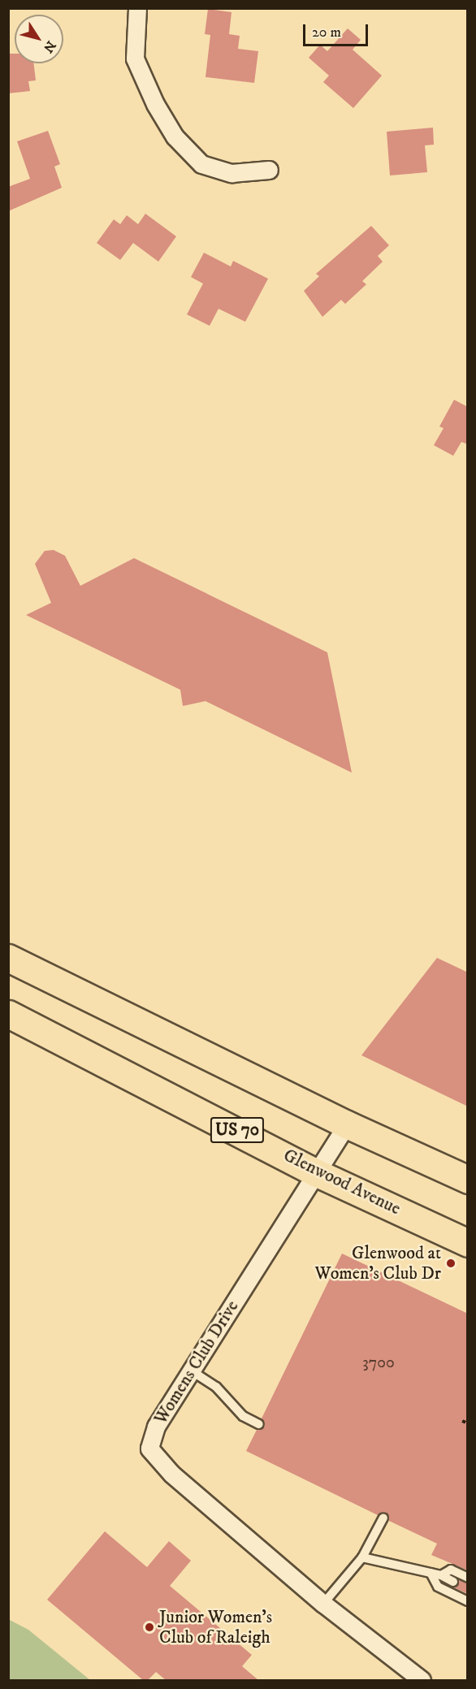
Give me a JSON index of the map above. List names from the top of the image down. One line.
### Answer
{"streets":{"main road":["US 70","Glenwood Avenue"],"street":["Womens Club Drive"]},"crossings":[["Glenwood Avenue","Womens Club Drive"]],"places":["Glenwood at Women's Club Dr","Junior Women's Club of Raleigh"],"house_numbers":["3700"],"scale_bar":"20 m","north":"bottom right"}
